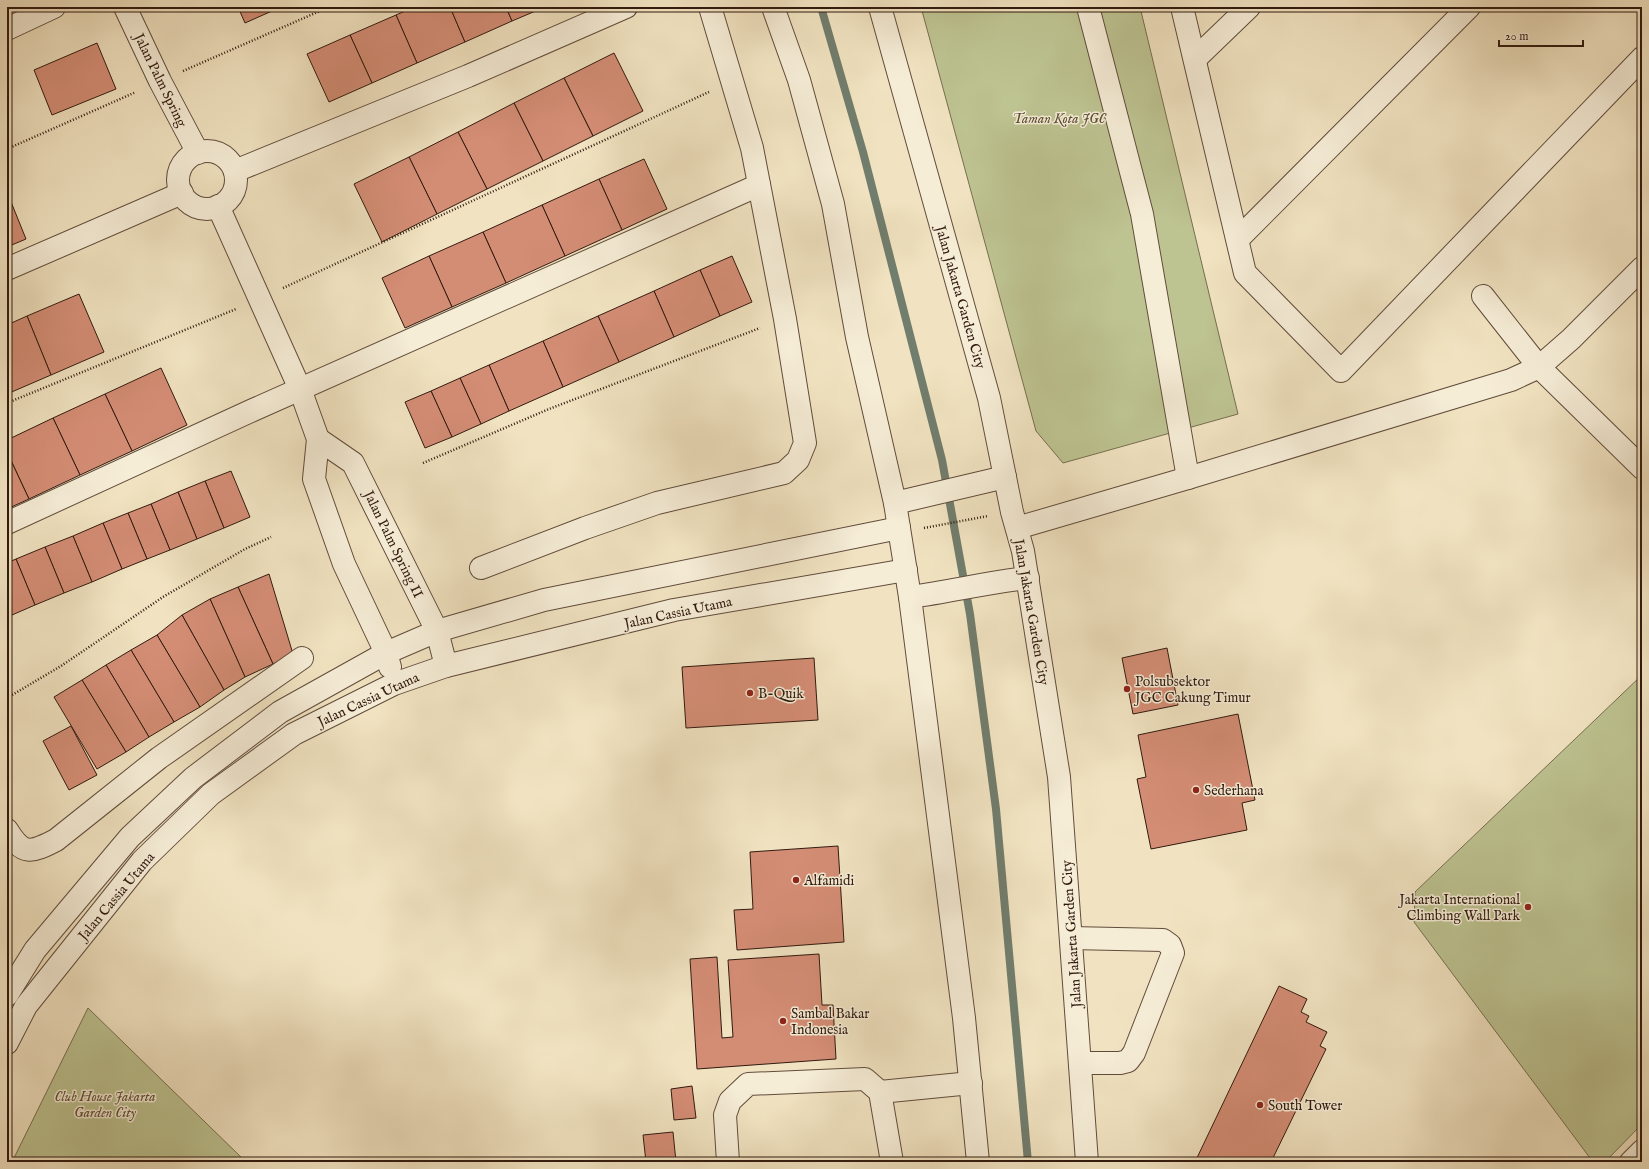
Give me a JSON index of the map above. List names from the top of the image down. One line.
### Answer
{"streets":{"street":["Jalan Palm Spring","Jalan Jakarta Garden City","Jalan Palm Spring II","Jalan Cassia Utama"]},"crossings":[["Jalan Palm Spring II","Jalan Cassia Utama"]],"parks":["Taman Kota JGC","Club House Jakarta Garden City"],"places":["Polsubsektor JGC Cakung Timur","B-Quik","Sederhana","Alfamidi","Jakarta International Climbing Wall Park","Sambal Bakar Indonesia","South Tower"],"scale_bar":"20 m"}
